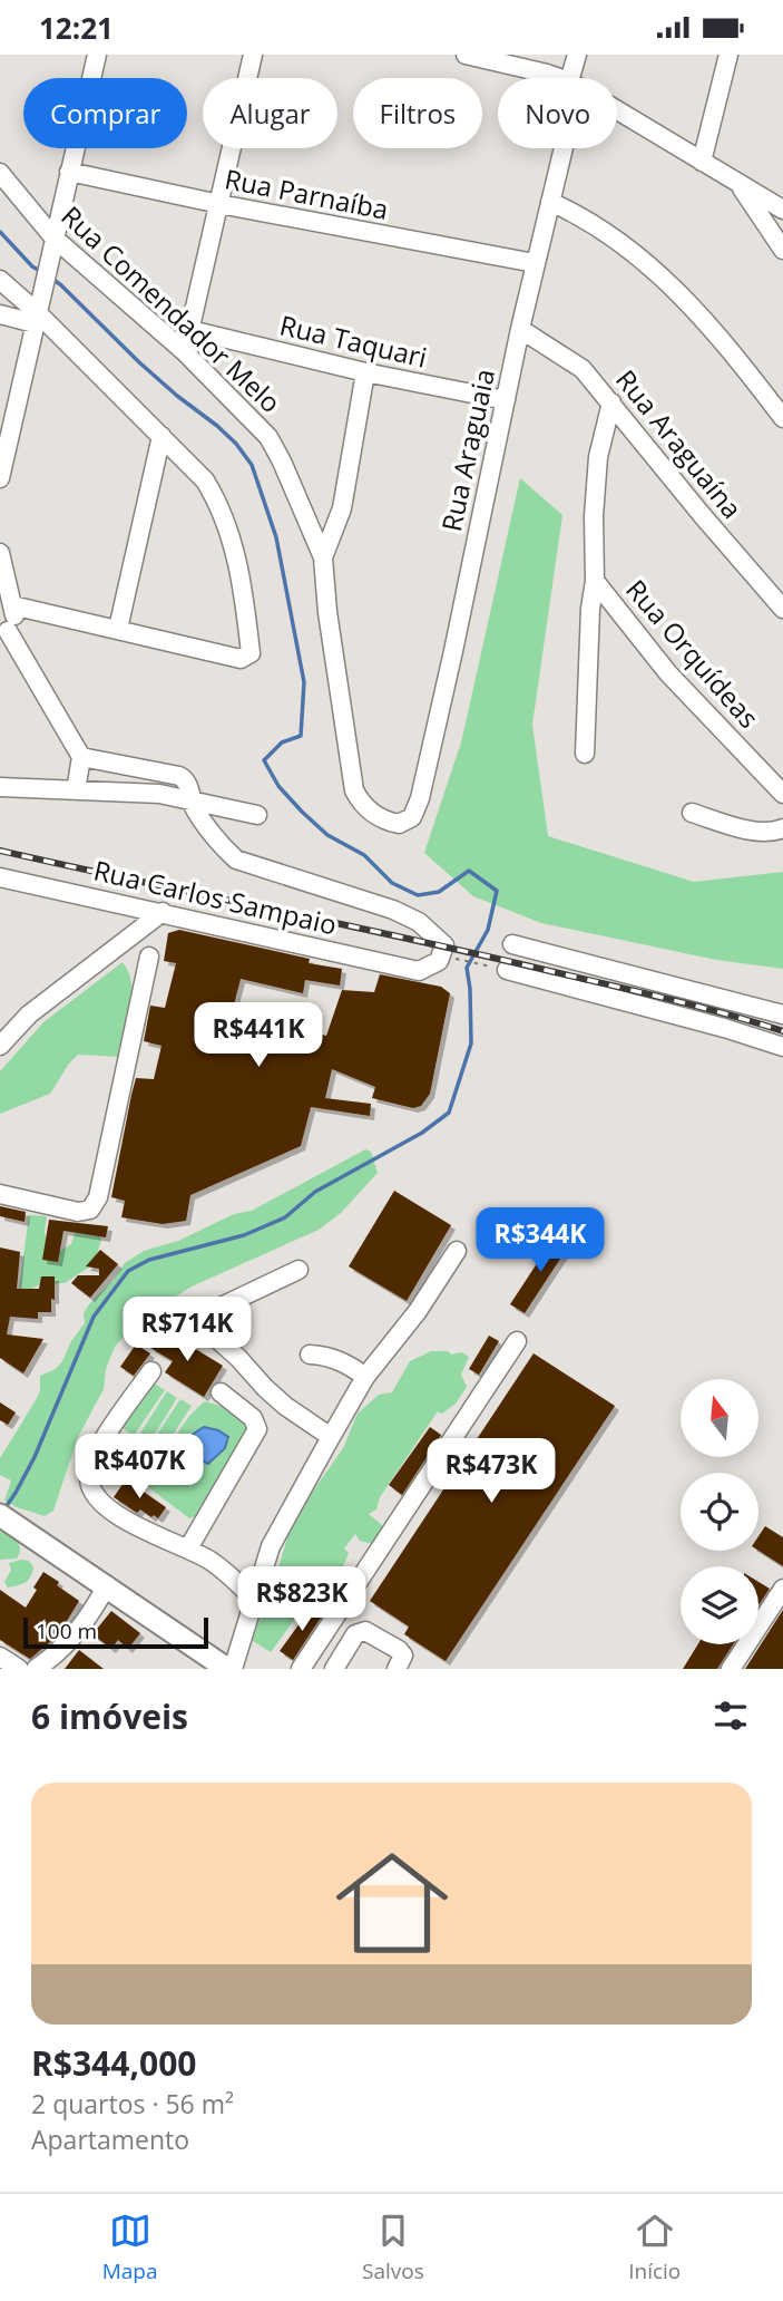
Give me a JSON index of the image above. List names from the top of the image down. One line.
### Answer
{"streets":{"street":["Rua Parnaíba","Rua Comendador Melo","Rua Taquari","Rua Araguaína","Rua Araguaia","Rua Orquídeas","Rua Carlos Sampaio"]},"crossings":[["Rua Parnaíba","Rua Araguaia"],["Rua Comendador Melo","Rua Araguaia"],["Rua Taquari","Rua Araguaia"],["Rua Araguaína","Rua Araguaia"],["Rua Araguaína","Rua Orquídeas"]],"scale_bar":"100 m","north":"top","page":{"status":"12:21","chip":["Comprar","Alugar","Filtros","Novo"],"price":["R$441K","R$344K","R$714K","R$407K","R$473K","R$823K"],"scale":"100 m","heading":"6 imóveis","list":[{"name":"R$344,000","note":"2 quartos · 56 m² · Apartamento"}],"tabs":["Mapa","Salvos","Início"]}}
